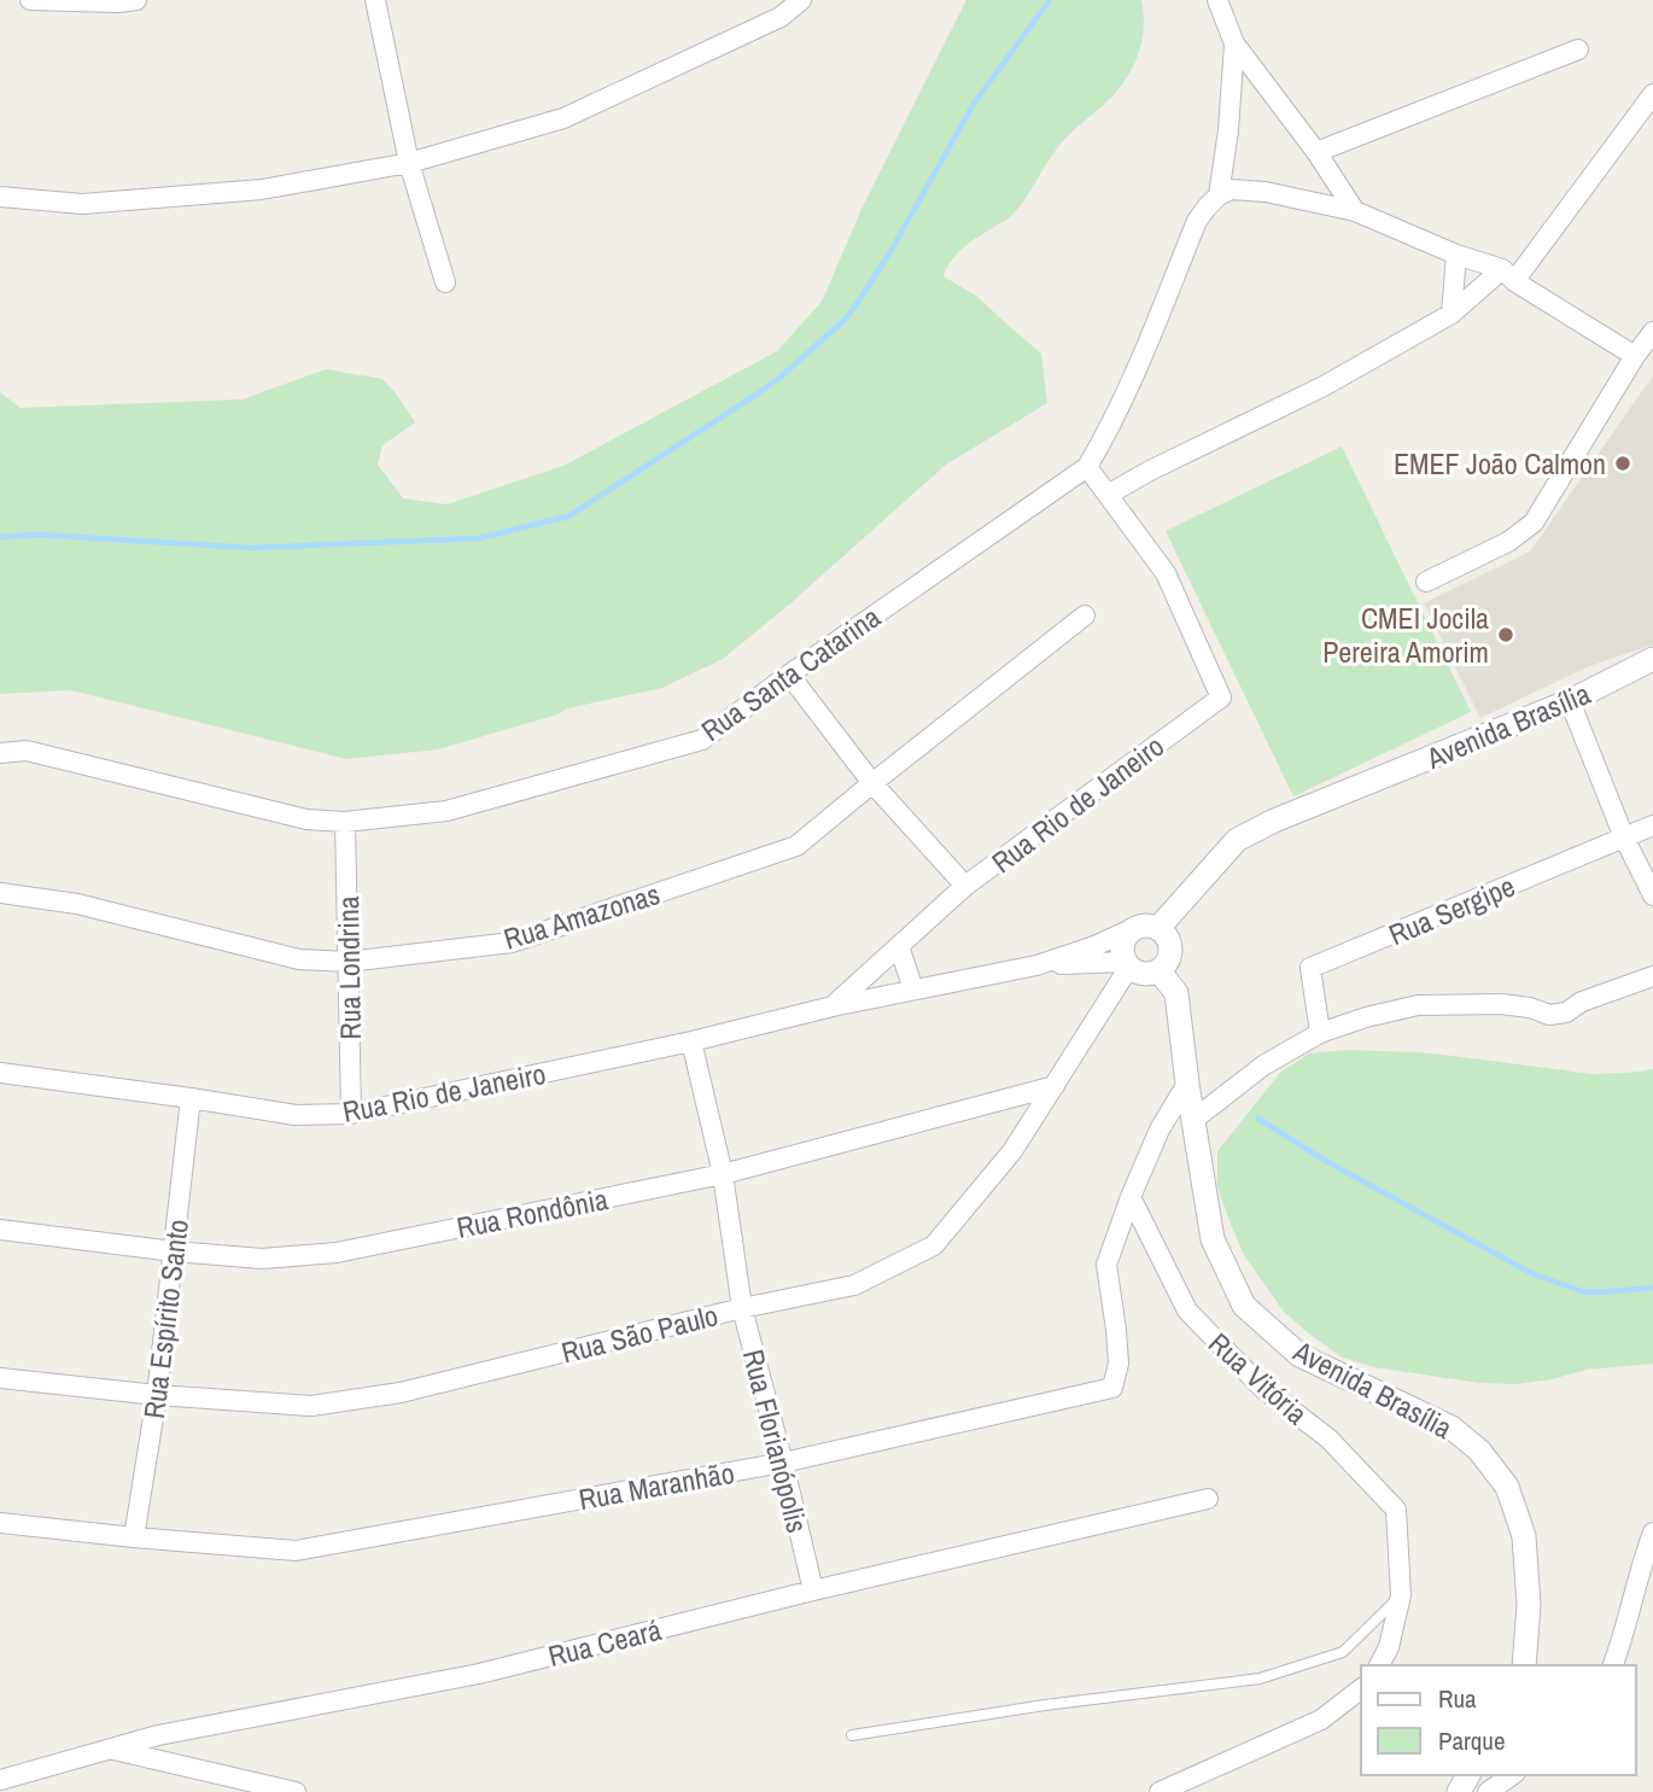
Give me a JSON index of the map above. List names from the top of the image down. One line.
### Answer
{"streets":{"street":["Rua Santa Catarina","Avenida Brasília","Rua Rio de Janeiro","Rua Sergipe","Rua Amazonas","Rua Londrina","Rua Rondônia","Rua Espírito Santo","Rua São Paulo","Rua Vitória","Rua Florianópolis","Rua Maranhão","Rua Ceará"]},"crossings":[["Rua Santa Catarina","Rua Londrina"],["Avenida Brasília","Rua Rio de Janeiro"],["Avenida Brasília","Rua São Paulo"],["Rua Rio de Janeiro","Rua Londrina"],["Rua Rio de Janeiro","Rua Espírito Santo"],["Rua Rio de Janeiro","Rua São Paulo"],["Rua Rio de Janeiro","Rua Florianópolis"],["Rua Amazonas","Rua Londrina"],["Rua Rondônia","Rua Espírito Santo"],["Rua Rondônia","Rua São Paulo"],["Rua Rondônia","Rua Florianópolis"],["Rua Espírito Santo","Rua São Paulo"],["Rua Espírito Santo","Rua Maranhão"],["Rua São Paulo","Rua Florianópolis"],["Rua Vitória","Rua Maranhão"],["Rua Florianópolis","Rua Maranhão"],["Rua Florianópolis","Rua Ceará"]],"places":["EMEF João Calmon","CMEI Jocila Pereira Amorim"],"legend":["Rua","Parque"]}
